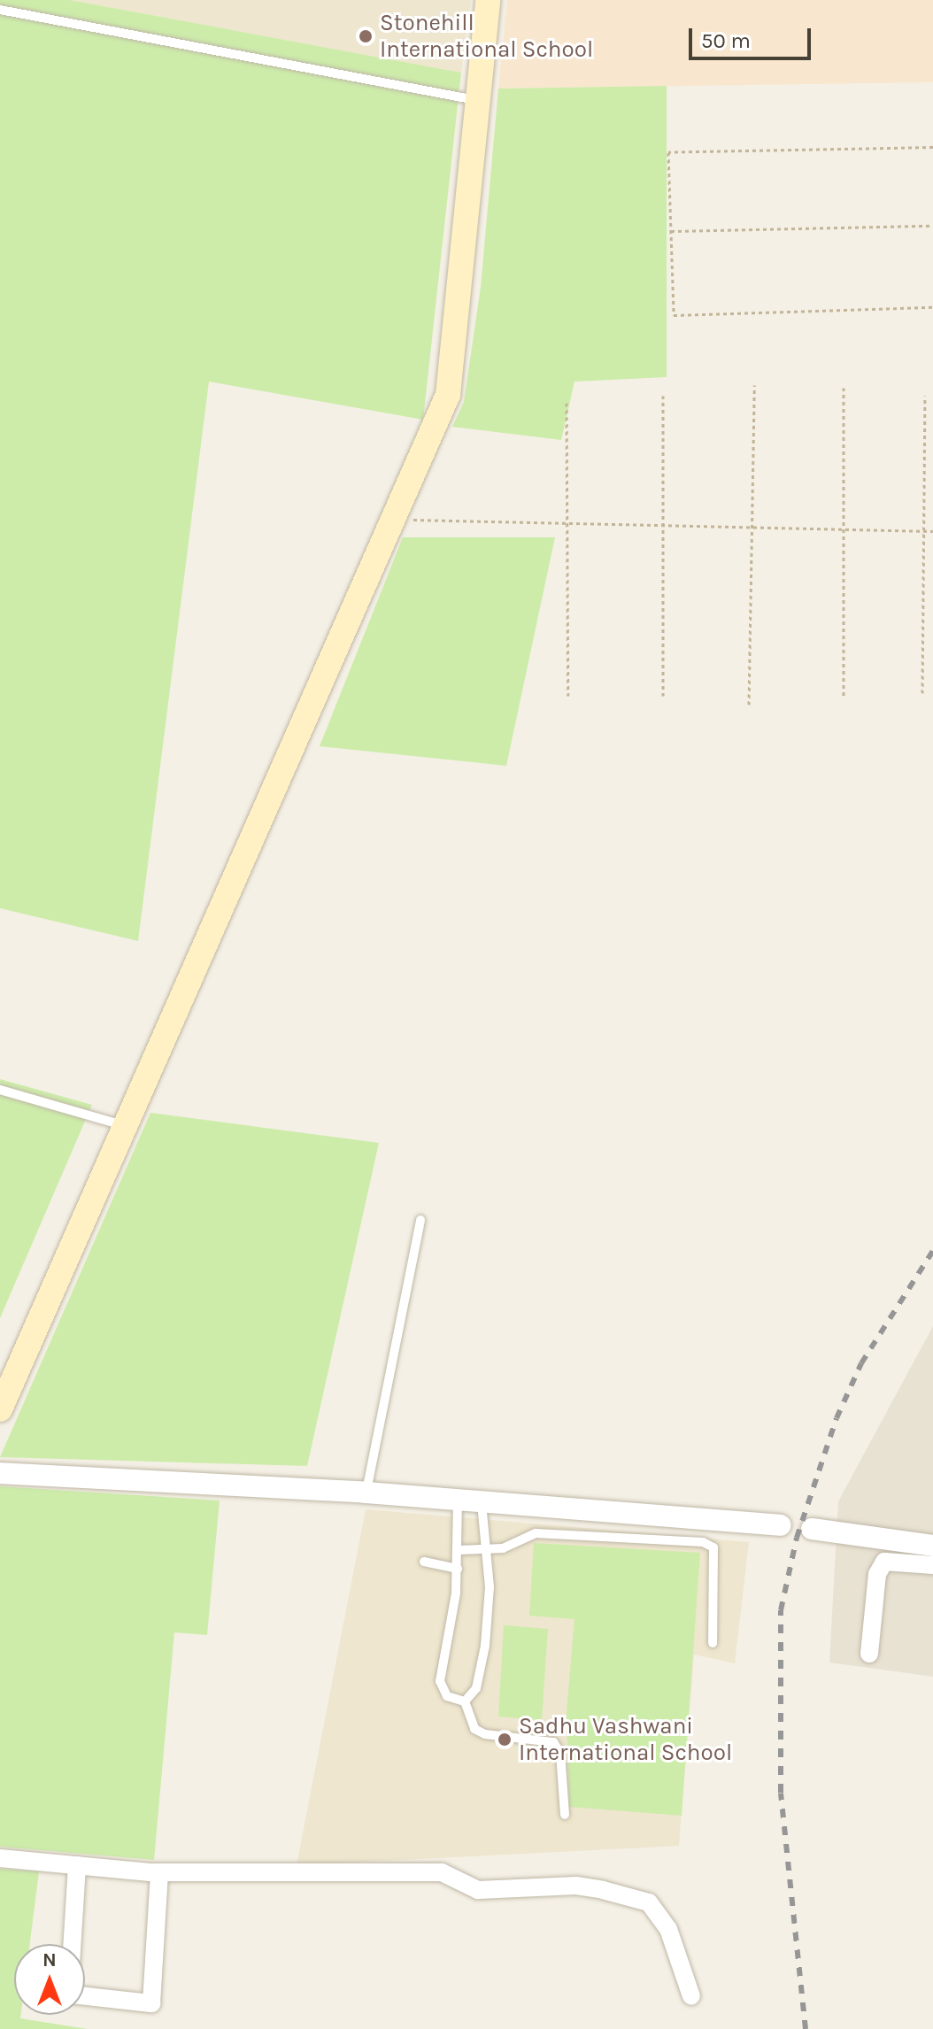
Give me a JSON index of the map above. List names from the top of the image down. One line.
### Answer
{"places":["Stonehill International School","Sadhu Vashwani International School"],"scale_bar":"50 m","north":"top"}
